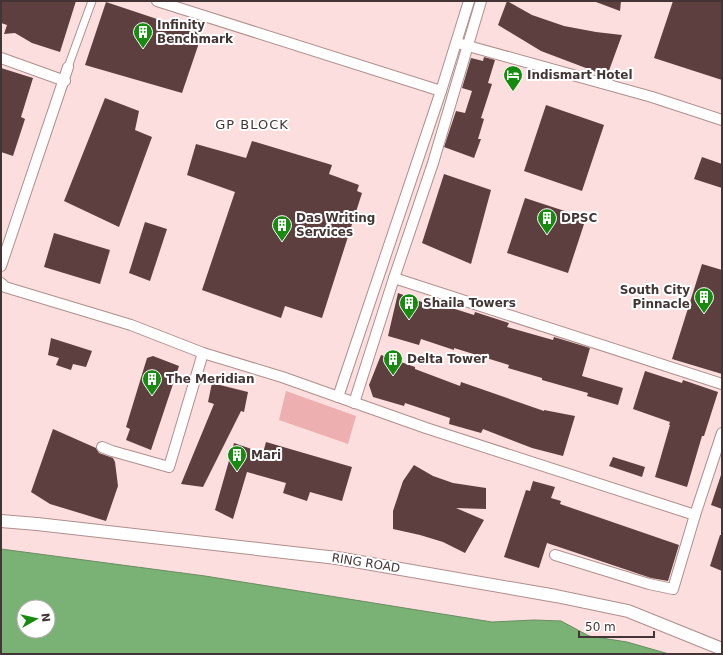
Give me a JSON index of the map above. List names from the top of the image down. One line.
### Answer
{"streets":{"street":["RING ROAD"]},"districts":["GP BLOCK"],"places":{"building":["Infinity Benchmark","DPSC","Das Writing Services","South City Pinnacle","Shaila Towers","Delta Tower","The Meridian","Mari"],"hotel":["Indismart Hotel"]},"scale_bar":"50 m","north":"right"}
